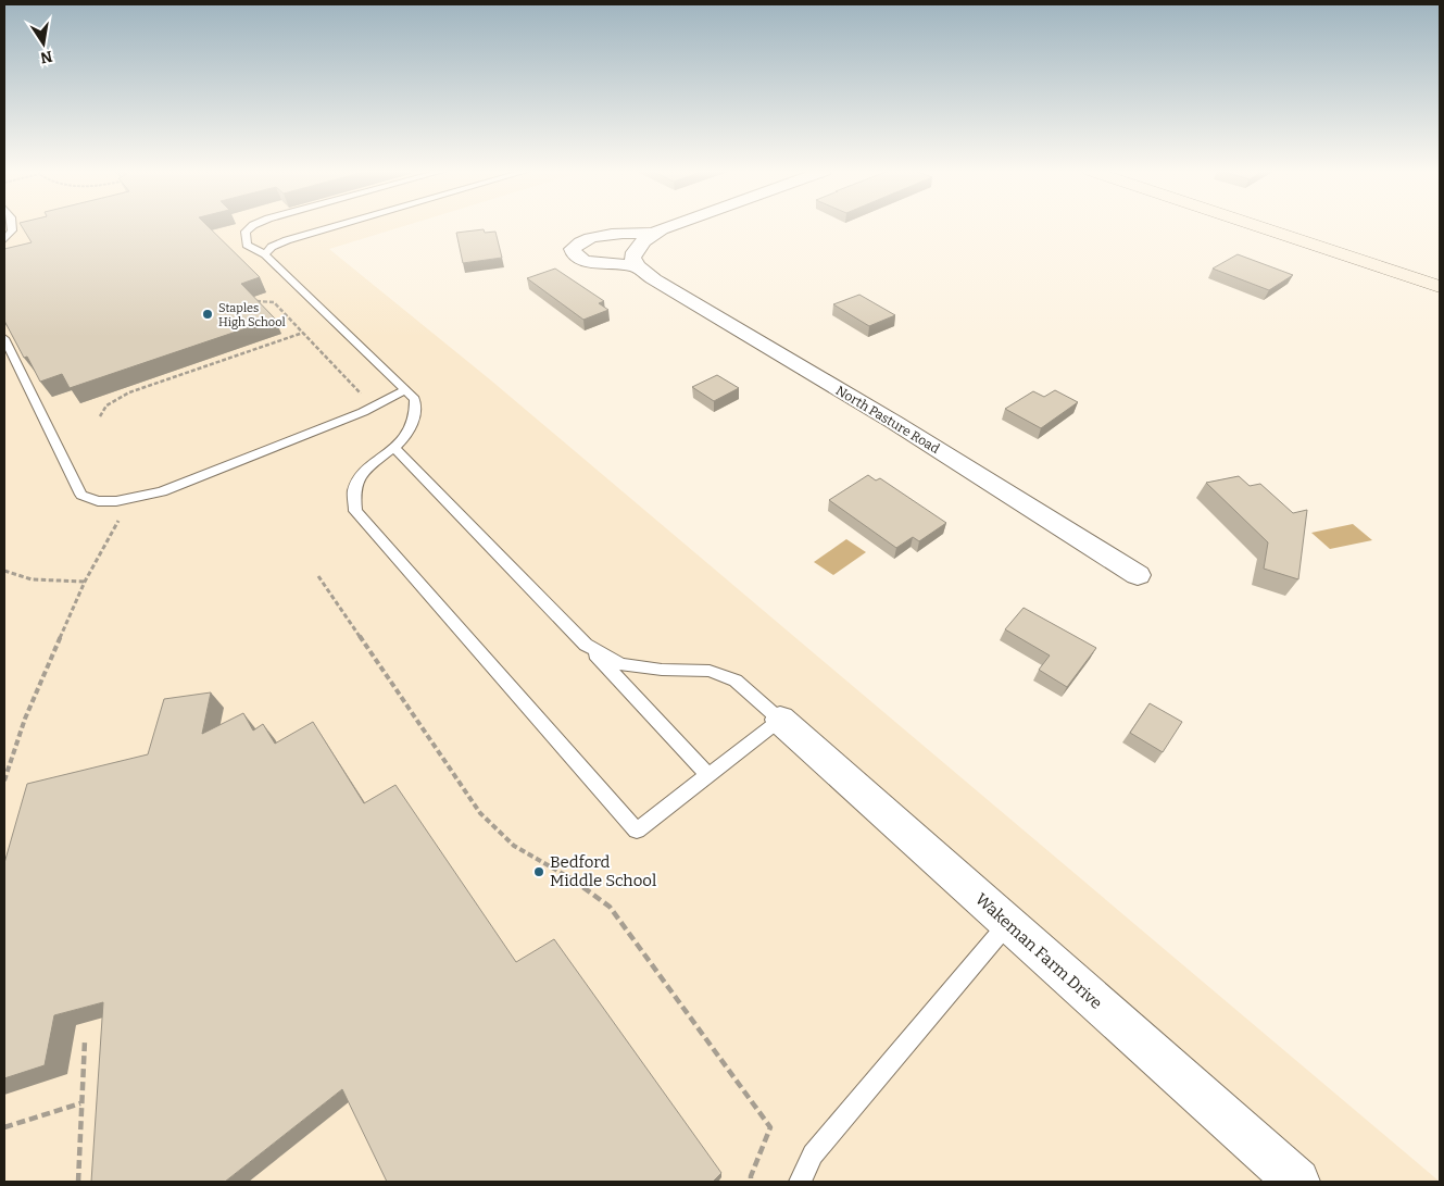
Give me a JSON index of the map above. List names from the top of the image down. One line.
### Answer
{"streets":{"street":["North Pasture Road","Wakeman Farm Drive"]},"places":["Staples High School","Bedford Middle School"],"north":"bottom"}
